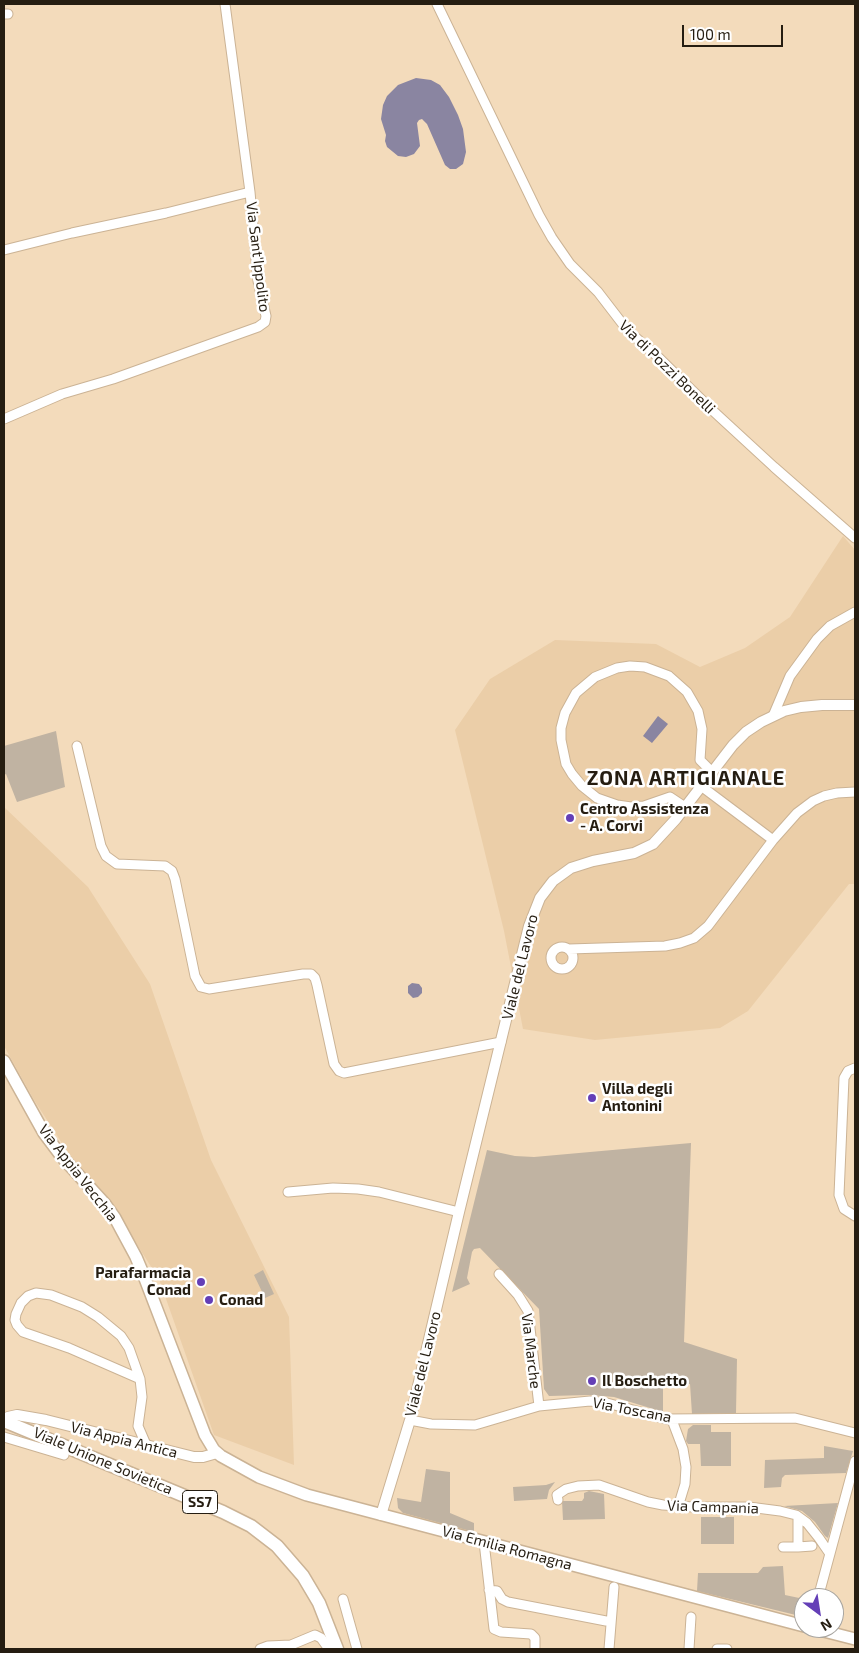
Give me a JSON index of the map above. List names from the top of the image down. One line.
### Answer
{"streets":{"main road":["Via Appia Vecchia","Viale Unione Sovietica","SS7","Via Emilia Romagna"],"street":["Via Sant'Ippolito","Via di Pozzi Bonelli","Viale del Lavoro","Via Marche","Via Toscana","Via Appia Antica","Via Campania"]},"crossings":[["Viale del Lavoro","Via Toscana"],["Viale del Lavoro","Via Emilia Romagna"],["Via Appia Vecchia","Via Appia Antica"],["Via Appia Vecchia","Via Emilia Romagna"],["Via Marche","Via Toscana"],["Via Appia Antica","Viale Unione Sovietica"],["Via Appia Antica","Via Emilia Romagna"]],"districts":["ZONA ARTIGIANALE"],"places":["Centro Assistenza - A. Corvi","Villa degli Antonini","Parafarmacia Conad","Conad","Il Boschetto"],"scale_bar":"100 m","north":"bottom right"}
